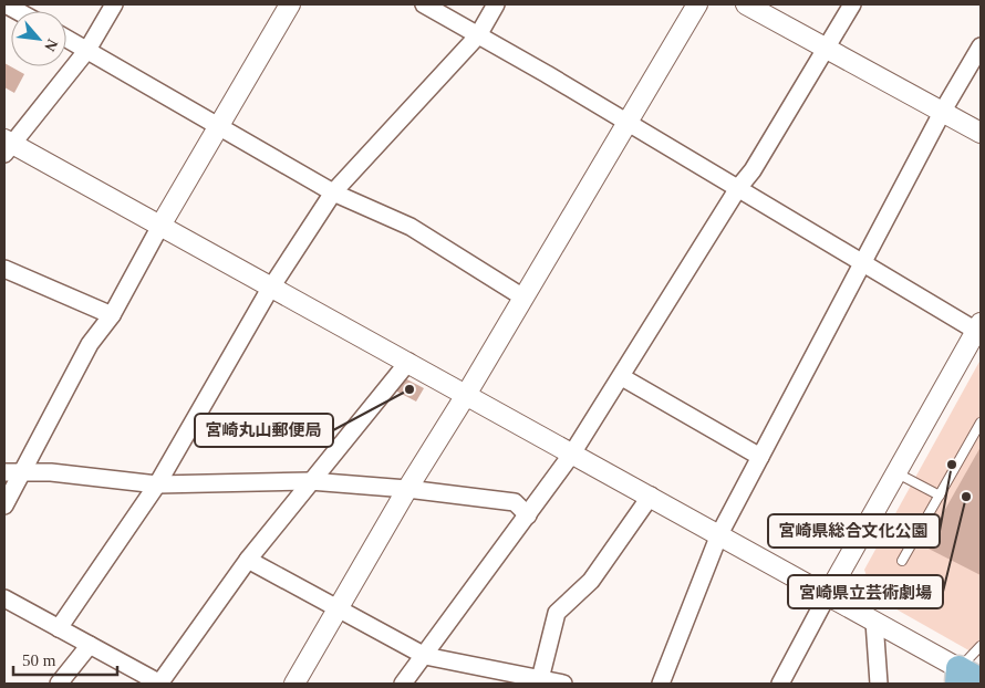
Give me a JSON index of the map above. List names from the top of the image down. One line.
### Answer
{"places":["宮崎丸山郵便局","宮崎県総合文化公園","宮崎県立芸術劇場"],"scale_bar":"50 m","north":"bottom right"}
